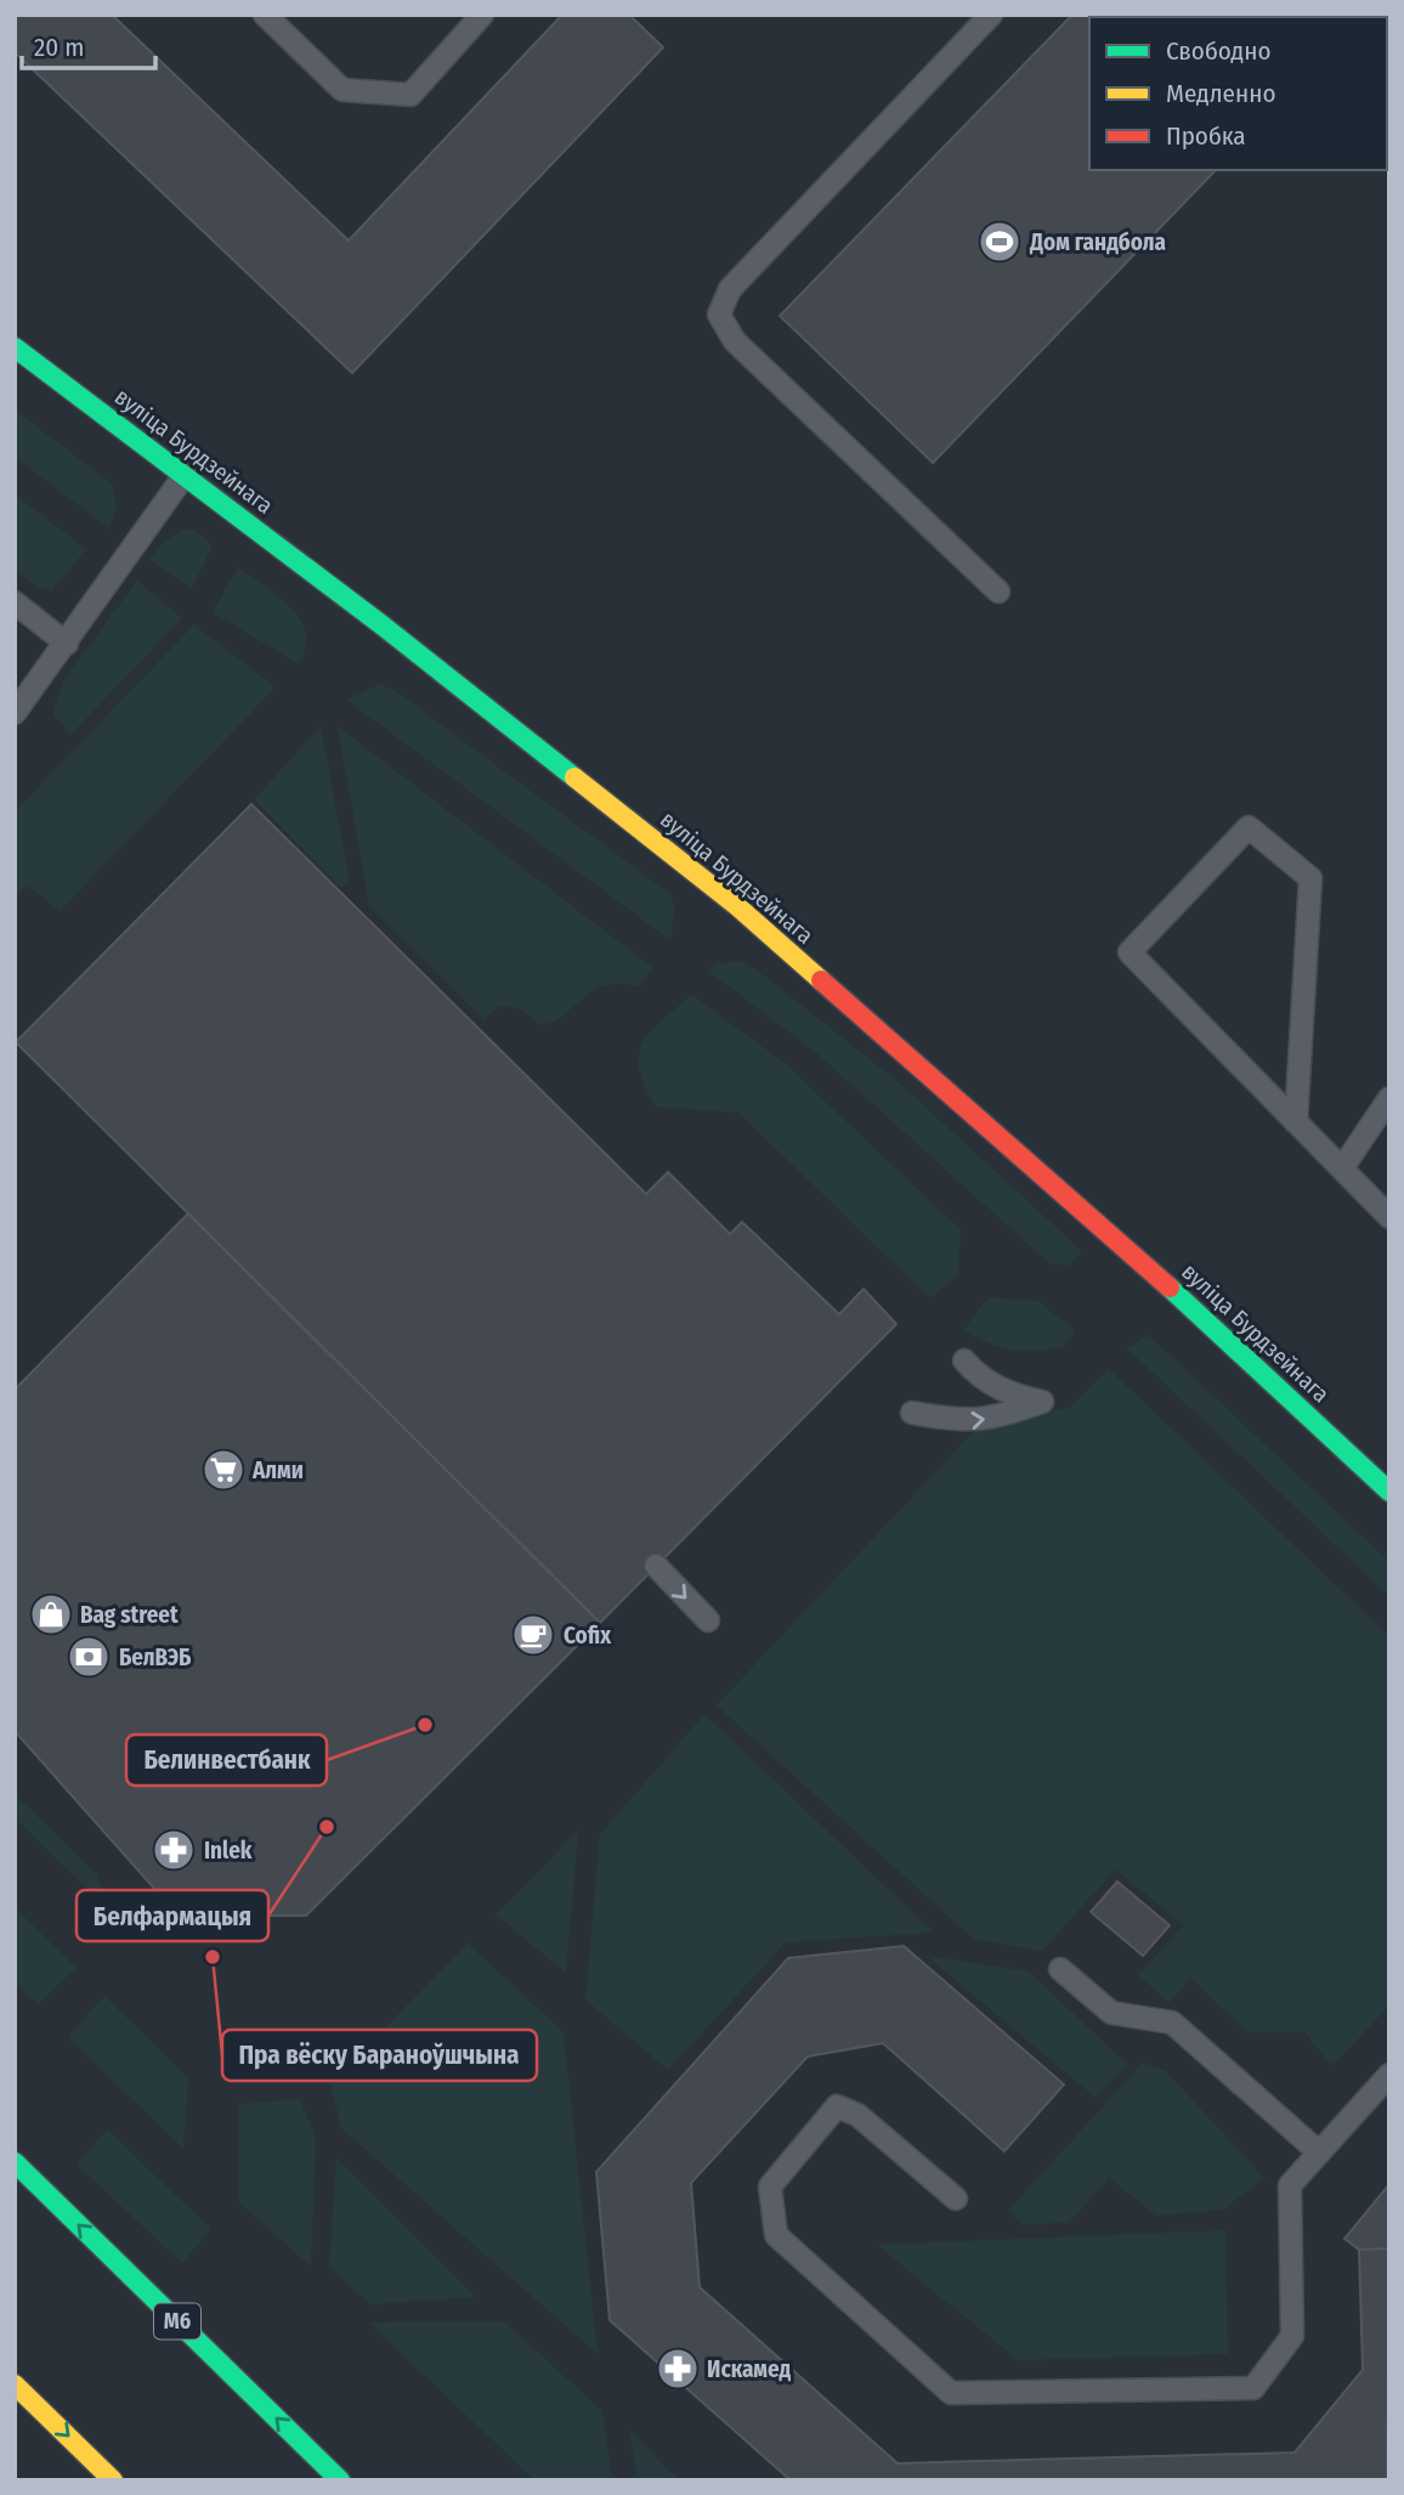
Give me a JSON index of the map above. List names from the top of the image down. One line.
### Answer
{"streets":{"street":["вуліца Бурдзейнага","М6"]},"places":{"sports":["Дом гандбола"],"supermarket":["Алми"],"shop":["Bag street"],"cafe":["Cofix"],"bank":["БелВЭБ"],"other":["Белинвестбанк","Белфармацыя","Пра вёску Бараноўшчына"],"pharmacy":["Inlek","Искамед"]},"legend":["Свободно","Медленно","Пробка"],"scale_bar":"20 m"}
